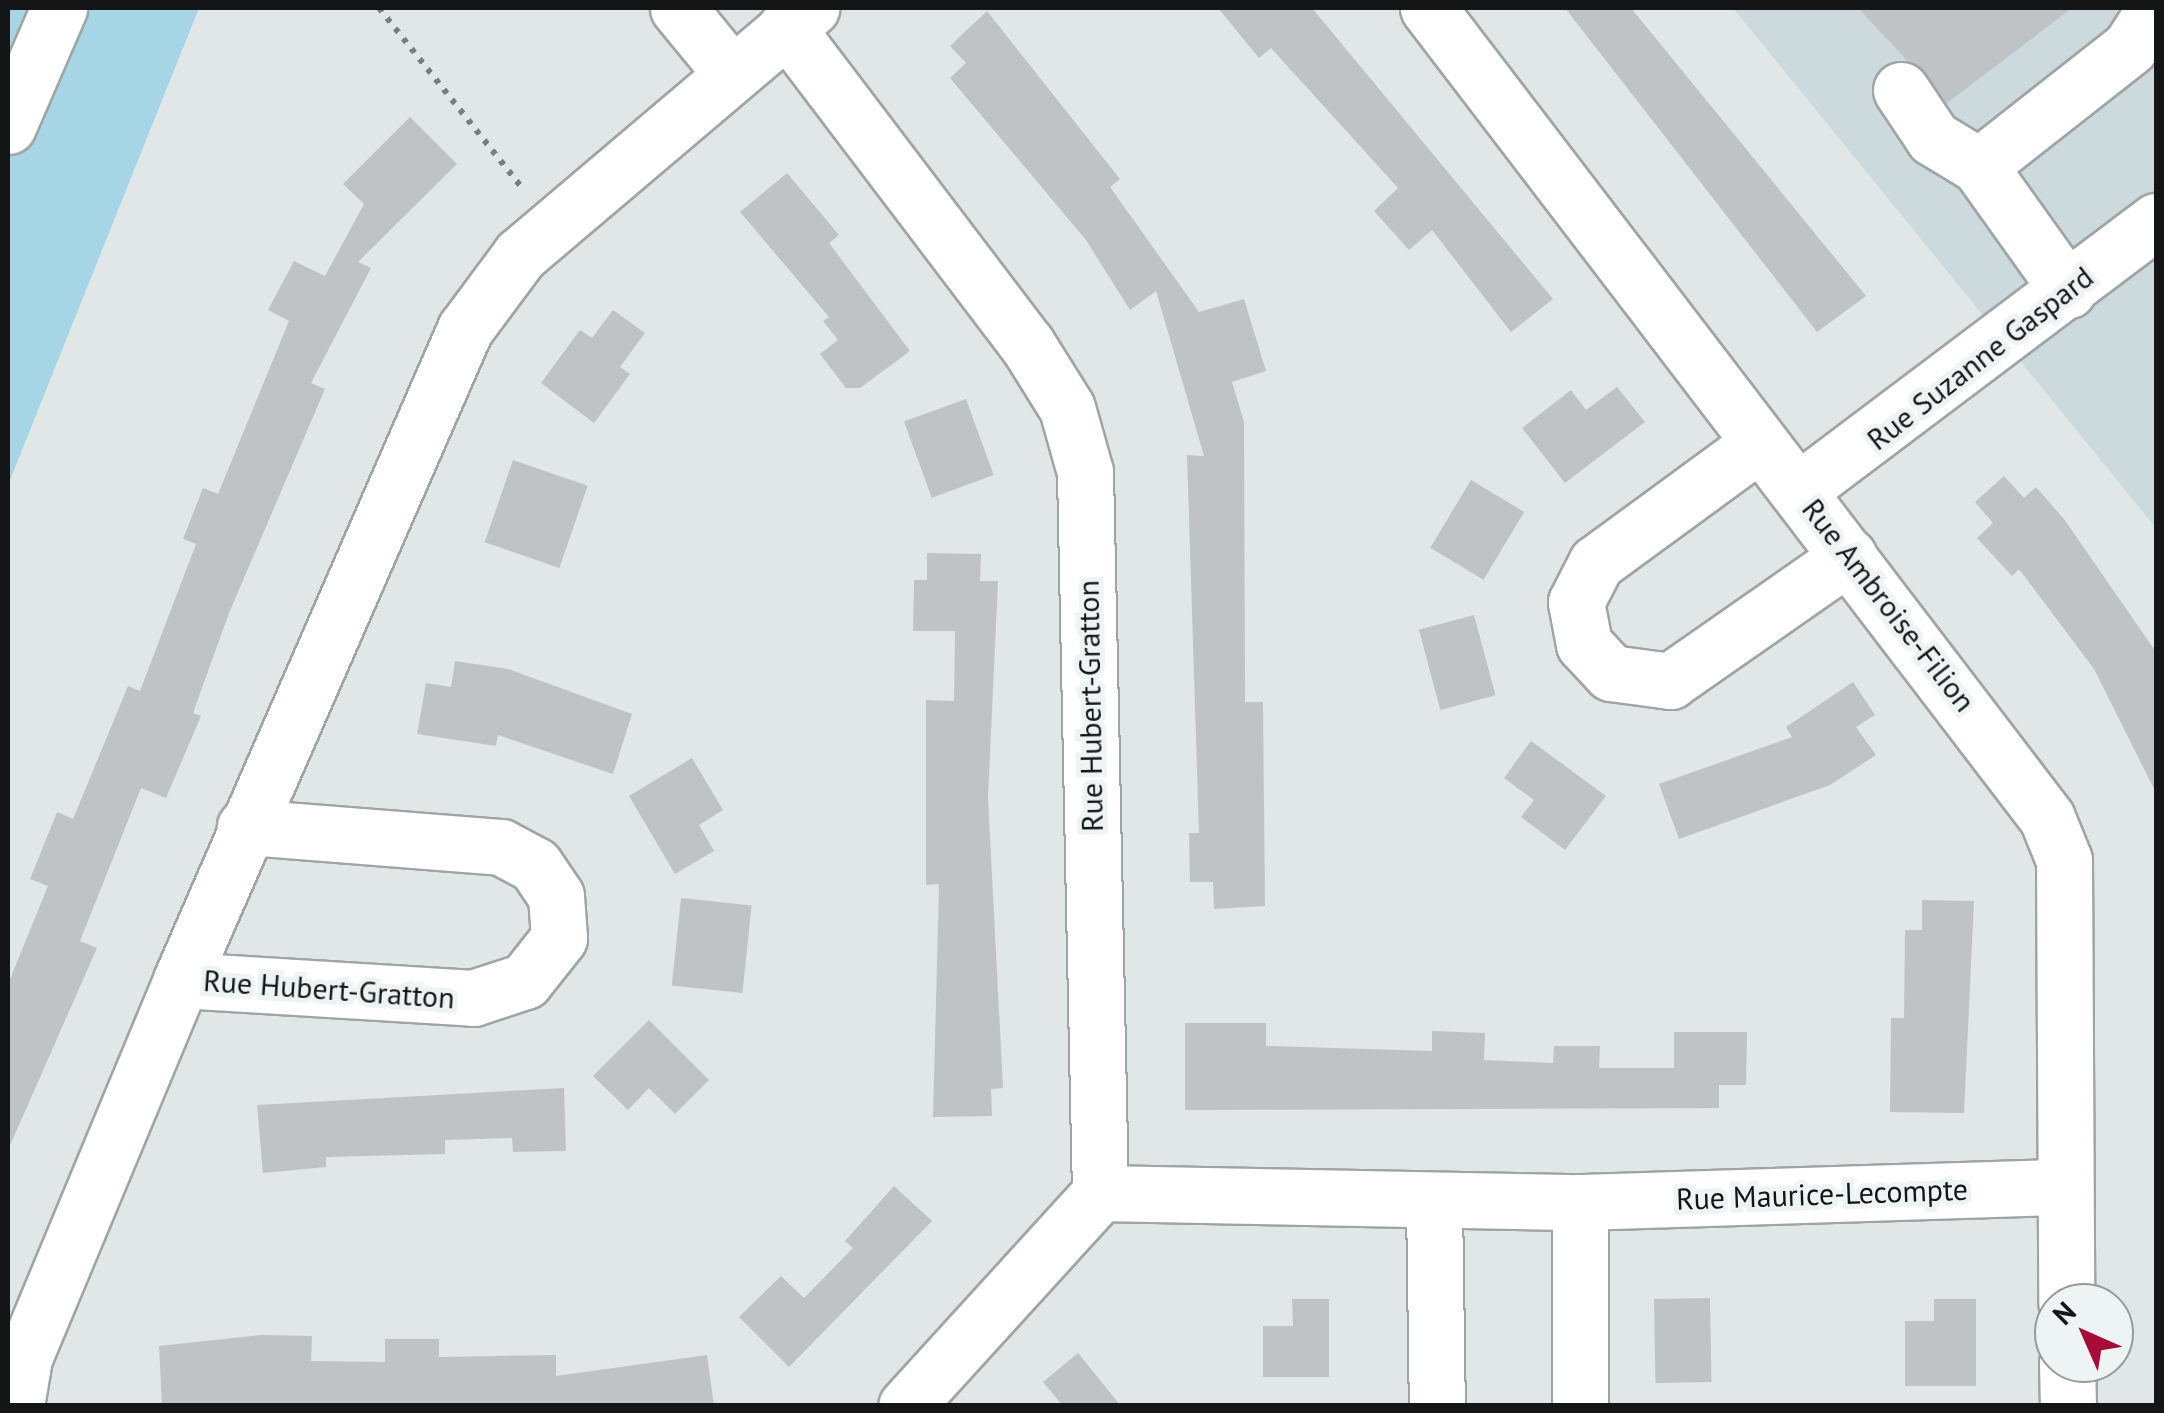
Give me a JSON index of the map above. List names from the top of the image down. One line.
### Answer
{"streets":{"street":["Rue Suzanne Gaspard","Rue Ambroise-Filion","Rue Hubert-Gratton","Rue Maurice-Lecompte"]},"crossings":[["Rue Suzanne Gaspard","Rue Ambroise-Filion"],["Rue Ambroise-Filion","Rue Maurice-Lecompte"],["Rue Hubert-Gratton","Rue Maurice-Lecompte"]],"north":"top left"}
